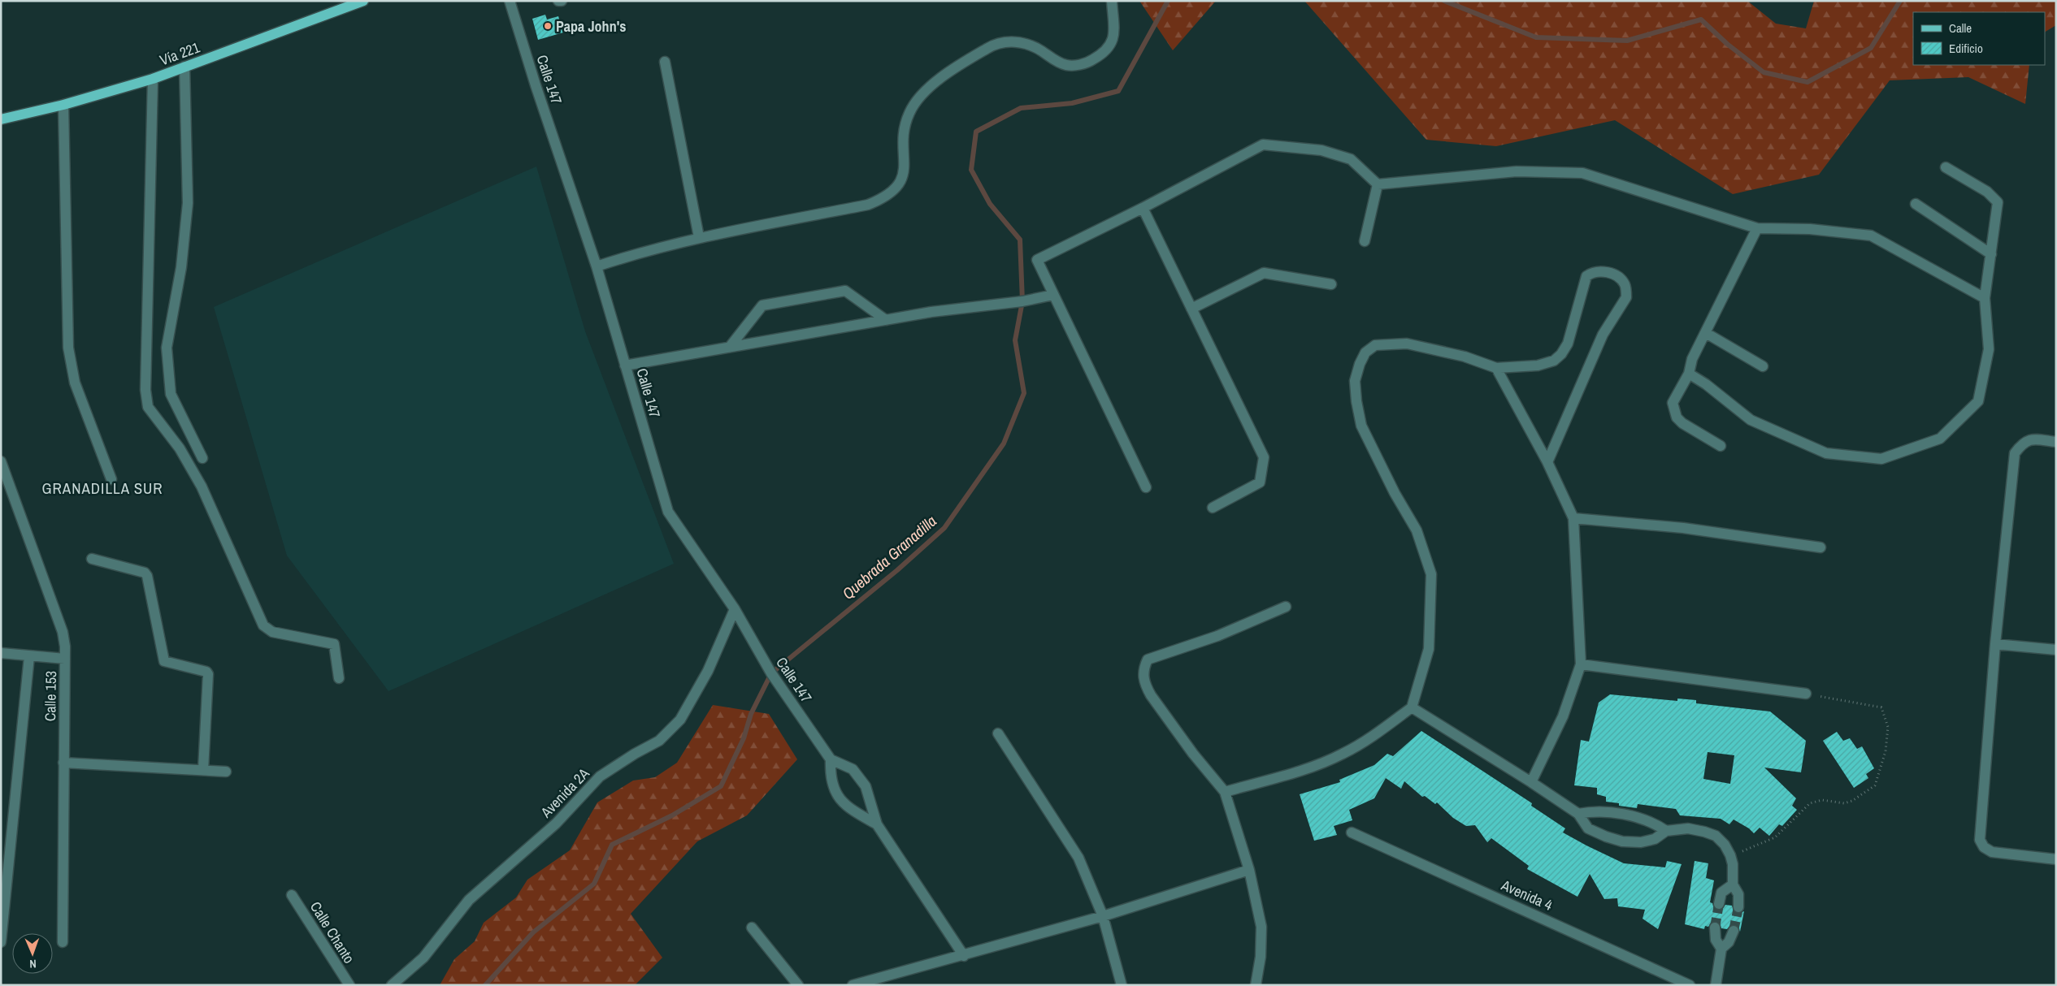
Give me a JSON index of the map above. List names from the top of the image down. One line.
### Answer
{"streets":{"main road":["Vía 221"],"street":["Calle 147","Calle 153","Avenida 2A","Avenida 4","Calle Chanto"]},"crossings":[["Calle 147","Avenida 2A"]],"districts":["GRANADILLA SUR"],"water":["Quebrada Granadilla"],"places":["Papa John's"],"legend":["Calle","Edificio"],"north":"bottom"}
